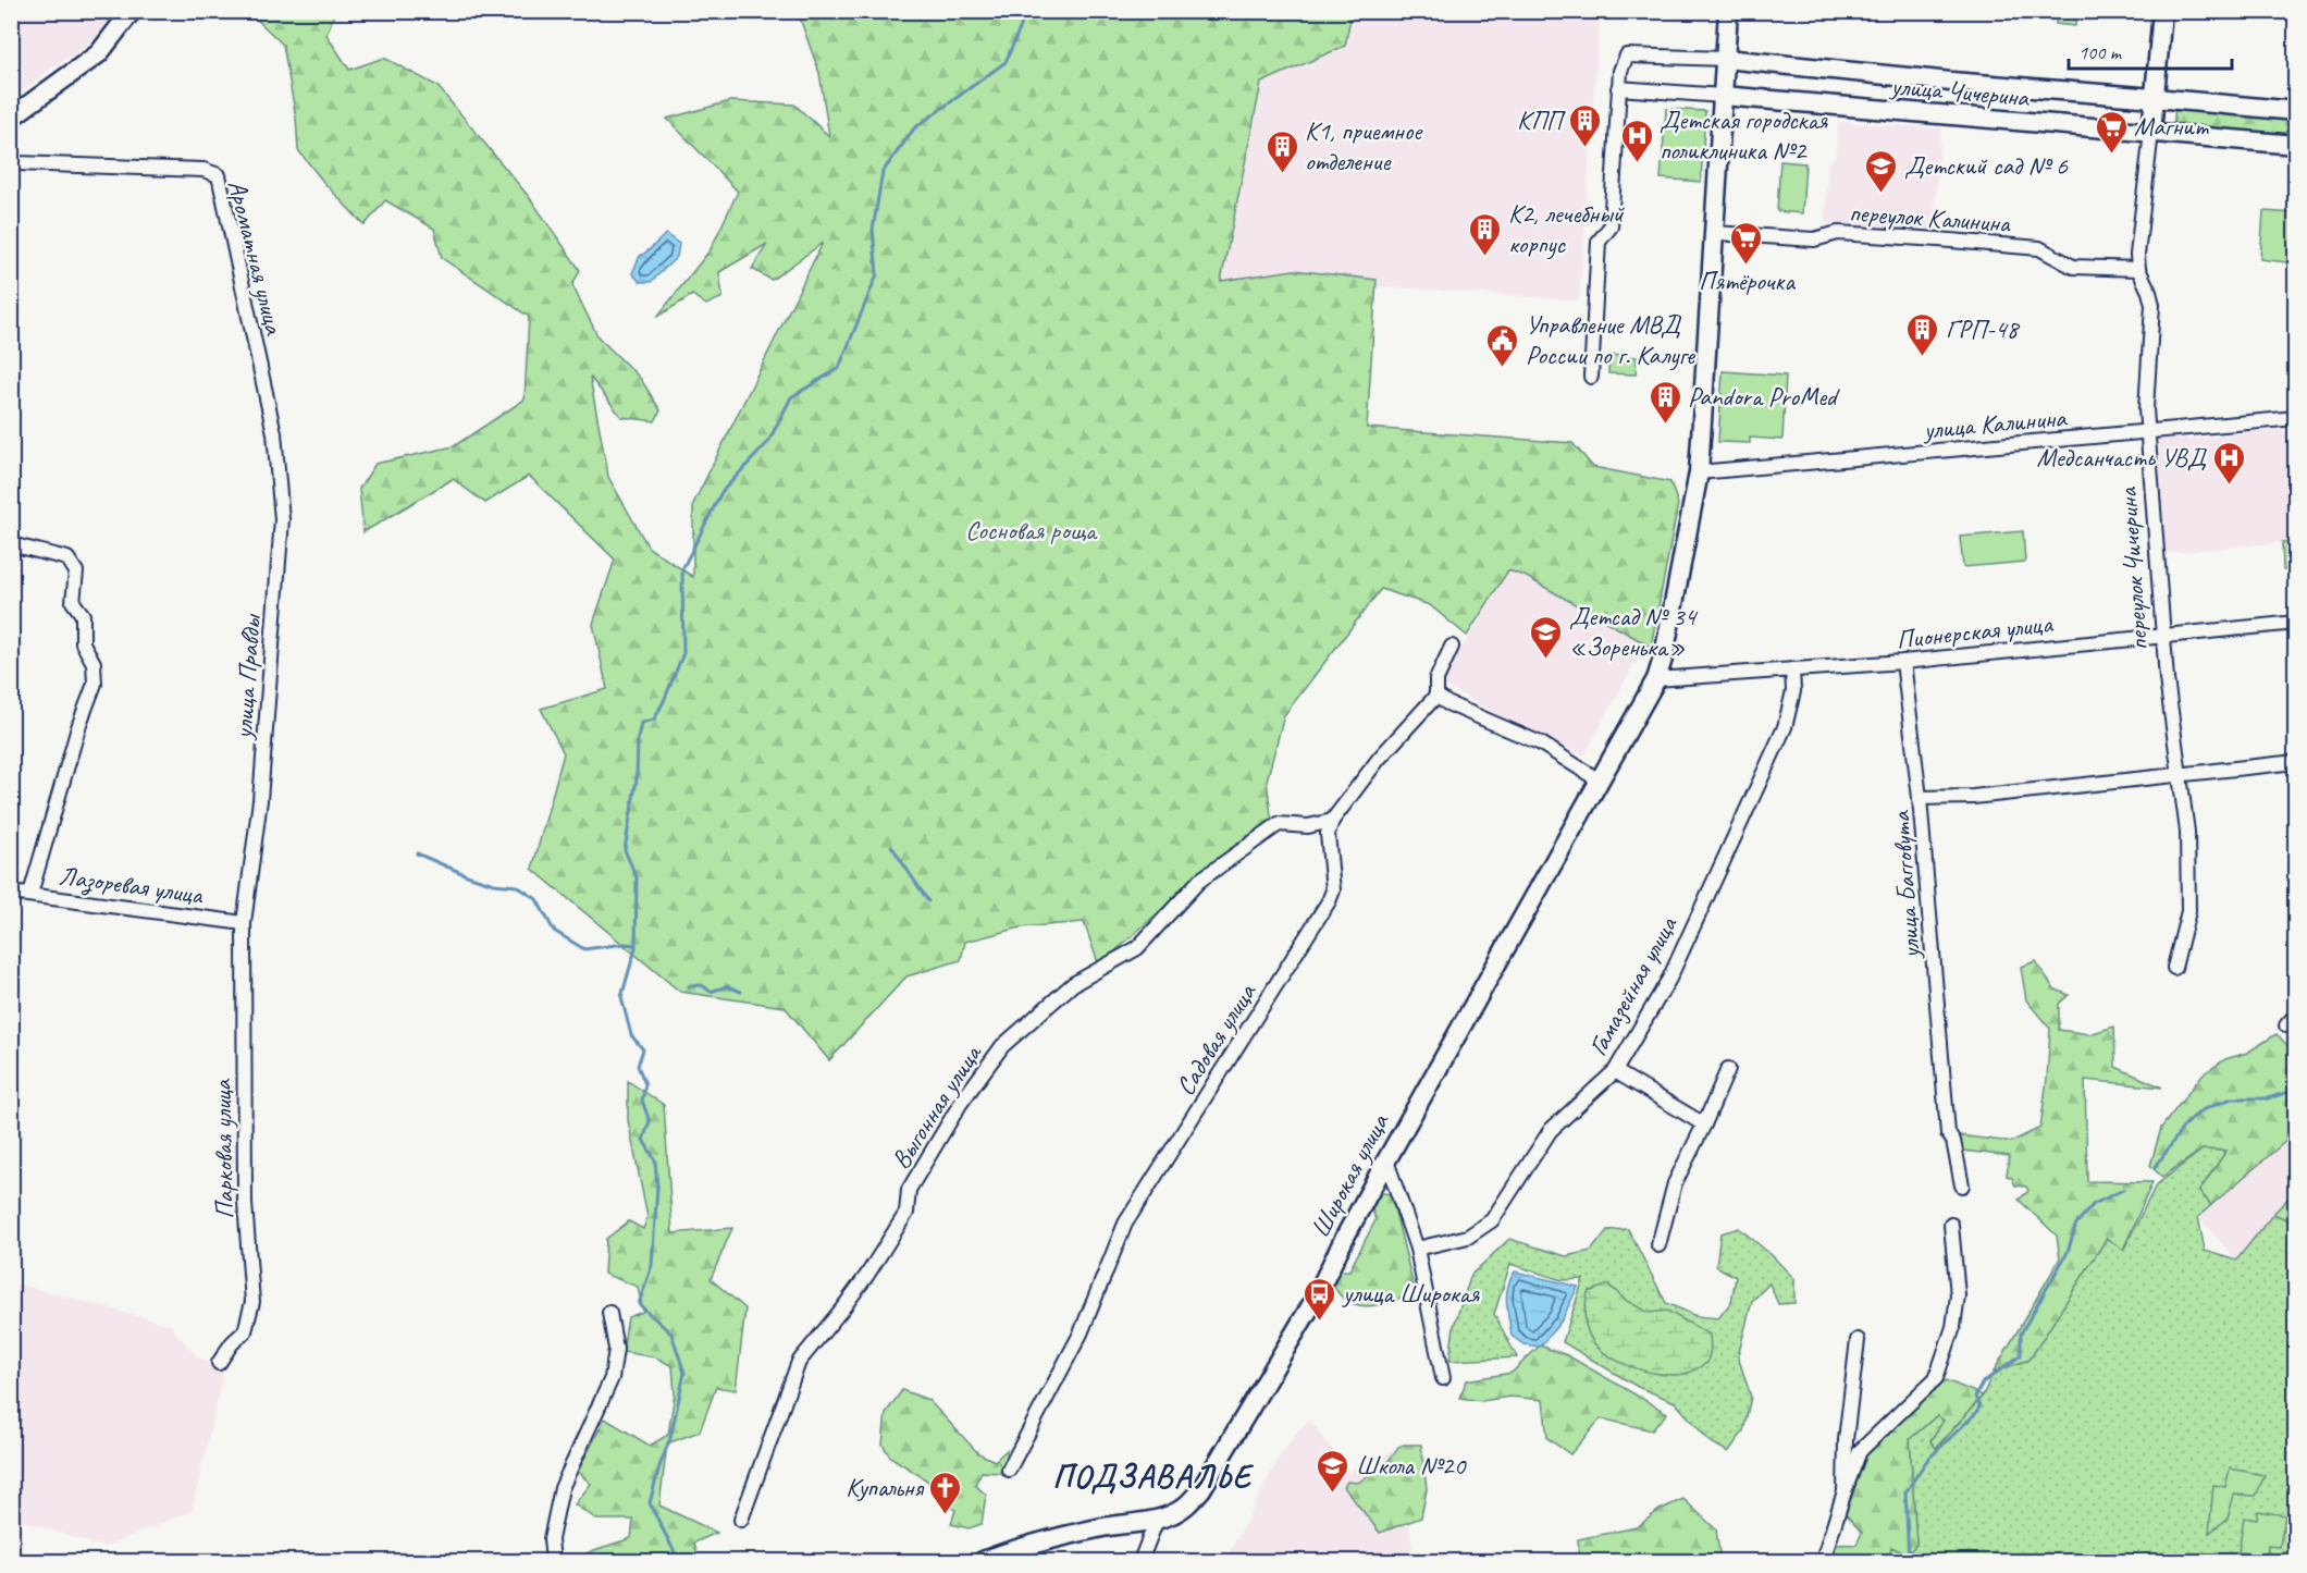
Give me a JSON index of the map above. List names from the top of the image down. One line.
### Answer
{"streets":{"street":["улица Чичерина","переулок Калинина","Ароматная улица","улица Калинина","переулок Чичерина","Пионерская улица","улица Правды","Лазоревая улица","улица Багговута","Гамазейная улица","Садовая улица","Выгонная улица","Парковая улица","Широкая улица"]},"crossings":[["улица Чичерина","переулок Чичерина"],["улица Чичерина","Широкая улица"],["переулок Калинина","переулок Чичерина"],["переулок Калинина","Широкая улица"],["Ароматная улица","улица Правды"],["улица Калинина","переулок Чичерина"],["улица Калинина","Широкая улица"],["переулок Чичерина","Пионерская улица"],["переулок Чичерина","улица Багговута"],["Пионерская улица","Гамазейная улица"],["Пионерская улица","Широкая улица"],["улица Правды","Лазоревая улица"],["улица Правды","Парковая улица"],["Лазоревая улица","Парковая улица"],["Садовая улица","Выгонная улица"]],"districts":["ПОДЗАВАЛЬЕ"],"parks":["Сосновая роща"],"places":{"building":["КПП","К1, приемное отделение","К2, лечебный корпус","ГРП-48","Pandora ProMed"],"supermarket":["Магнит","Пятёрочка"],"hospital":["Детская городская поликлиника №2","Медсанчасть УВД"],"school or university":["Детский сад № 6","Детсад № 34 «Зоренька»","Школа №20"],"public building":["Управление МВД России по г. Калуге"],"bus stop":["улица Широкая"],"church":["Купальня"]},"scale_bar":"100 m"}
